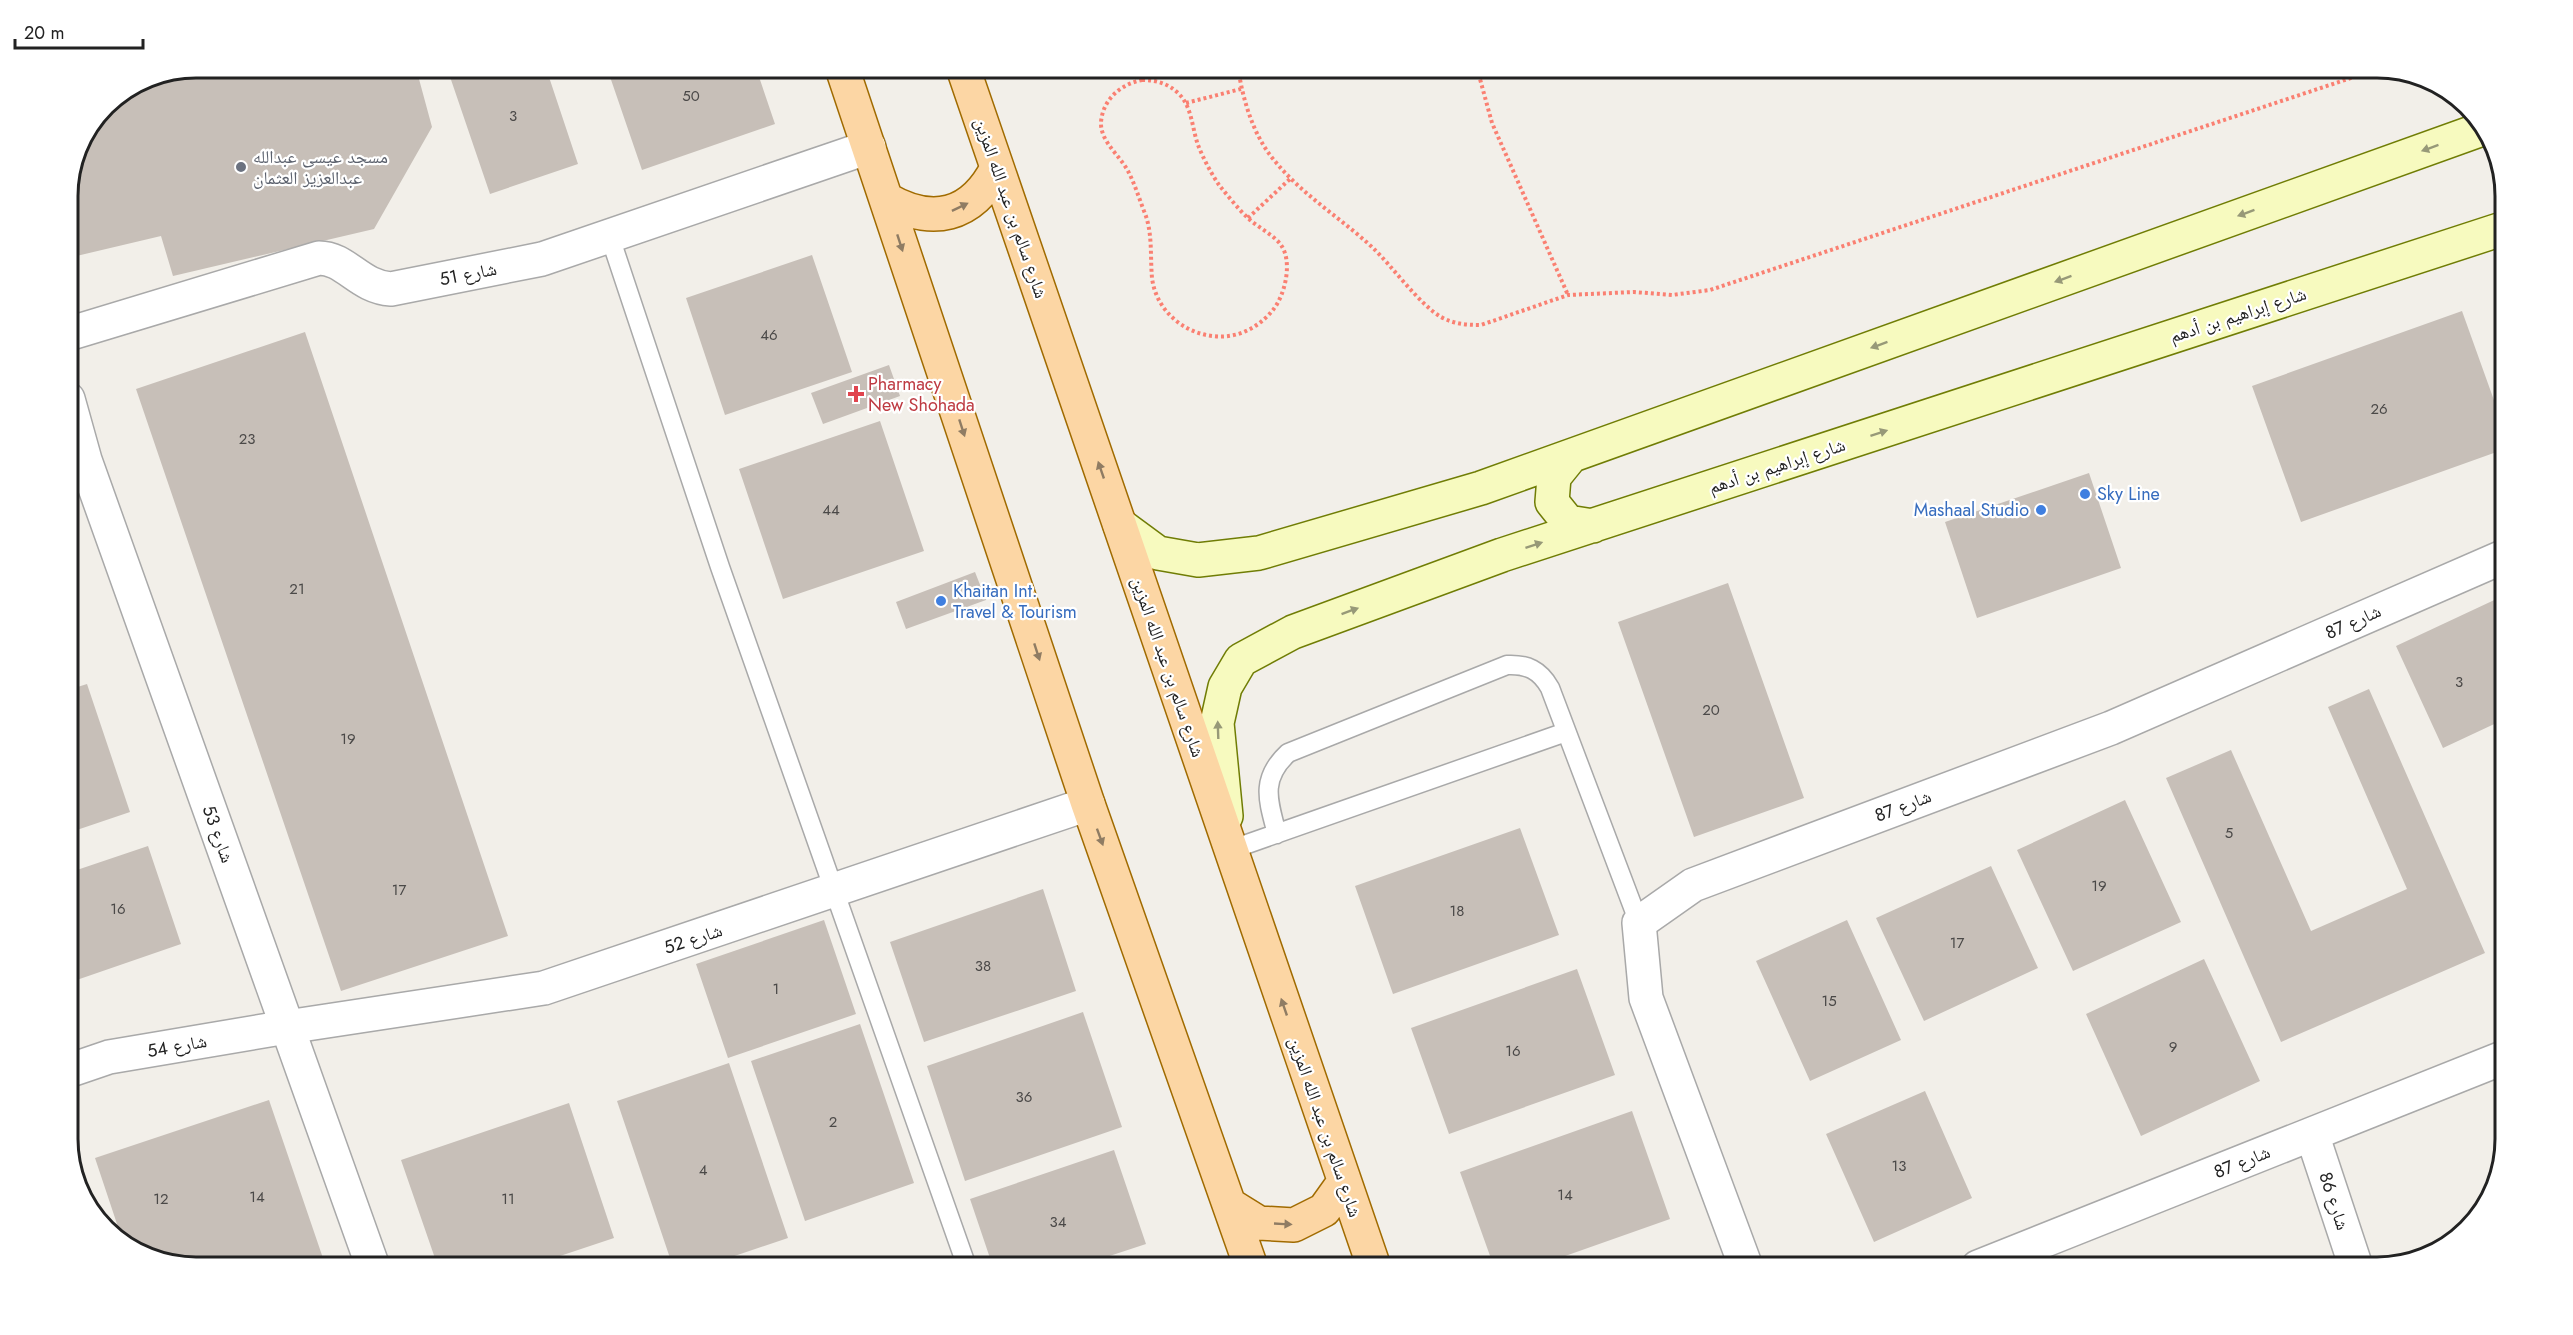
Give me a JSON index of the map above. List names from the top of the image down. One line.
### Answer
{"streets":{"main road":["شارع سالم بن عبد الله المزين"],"street":["51 شارع","شارع إبراهيم بن أدهم","شارع 87","شارع 53","شارع 52","شارع 54","شارع 86"]},"crossings":[["شارع سالم بن عبد الله المزين","شارع إبراهيم بن أدهم"],["شارع 87","شارع 86"],["شارع 53","شارع 52"],["شارع 53","شارع 54"],["شارع 52","شارع 54"]],"places":{"other":["مسجد عيسى عبدالله عبدالعزيز العثمان","Sky Line","Mashaal Studio","Khaitan Int. Travel & Tourism"],"health":["Pharmacy New Shohada"]},"house_numbers":["50","3","46","26","23","44","21","3","20","19","5","19","17","16","18","17","38","1","15","9","16","36","2","13","4","14","14","12","11","34"],"scale_bar":"20 m"}
